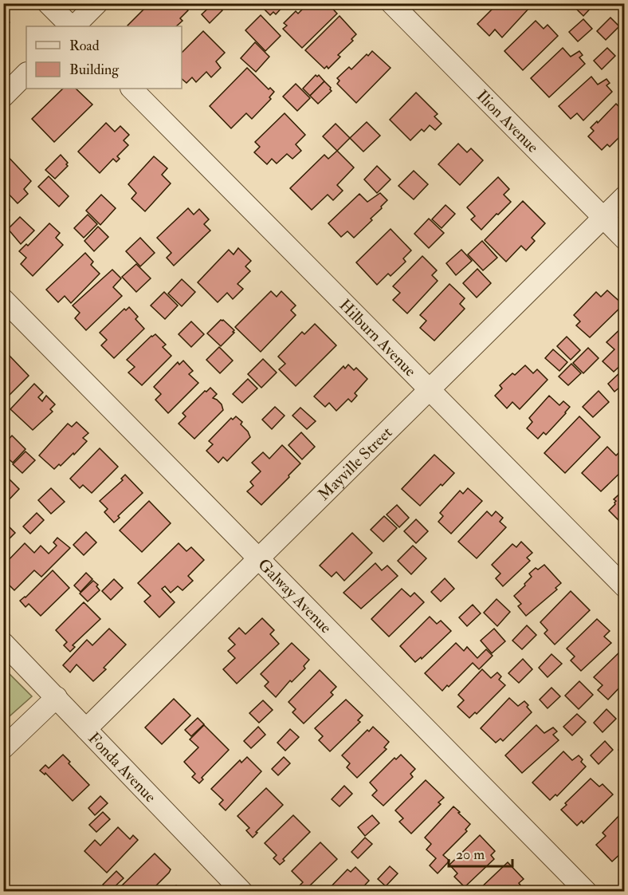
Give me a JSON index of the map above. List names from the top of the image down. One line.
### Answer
{"streets":{"street":["Ilion Avenue","Hilburn Avenue","Mayville Street","Galway Avenue","Fonda Avenue"]},"crossings":[["Ilion Avenue","Mayville Street"],["Hilburn Avenue","Mayville Street"],["Mayville Street","Galway Avenue"],["Mayville Street","Fonda Avenue"]],"legend":["Road","Building"],"scale_bar":"20 m"}
